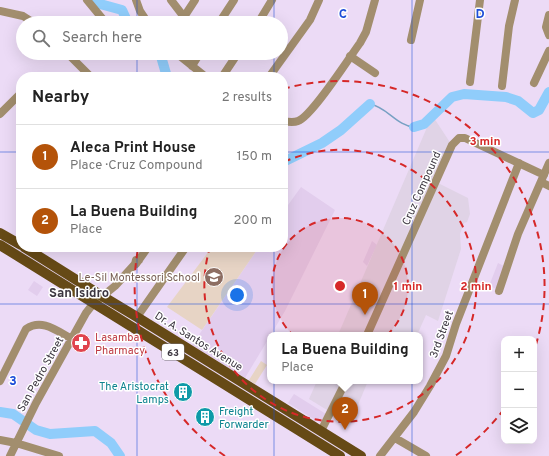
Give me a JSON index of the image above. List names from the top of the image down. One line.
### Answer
{"streets":{"main road":["Dr. A. Santos Avenue","63"],"street":["Cruz Compound","3rd Street","San Pedro Street"]},"crossings":[["Cruz Compound","3rd Street"],["Dr. A. Santos Avenue","San Pedro Street"],["63","San Pedro Street"]],"districts":["San Isidro"],"places":{"school or university":["Le-Sil Montessori School"],"pharmacy":["Lasamba Pharmacy"],"building":["The Aristocrat Lamps","Freight Forwarder"]},"page":{"search":"Search here","heading":["Nearby","2 results"],"list":[{"mark":"1","name":"Aleca Print House","note":"Place · Cruz Compound","value":"150 m"},{"mark":"2","name":"La Buena Building","note":"Place","value":"200 m"}],"pins":["1","2"],"popup":["La Buena Building","Place"],"map_buttons":["+","−"]},"grid":{"columns":["C","D"],"rows":["3"]},"rings":["3 min","1 min","2 min"]}
